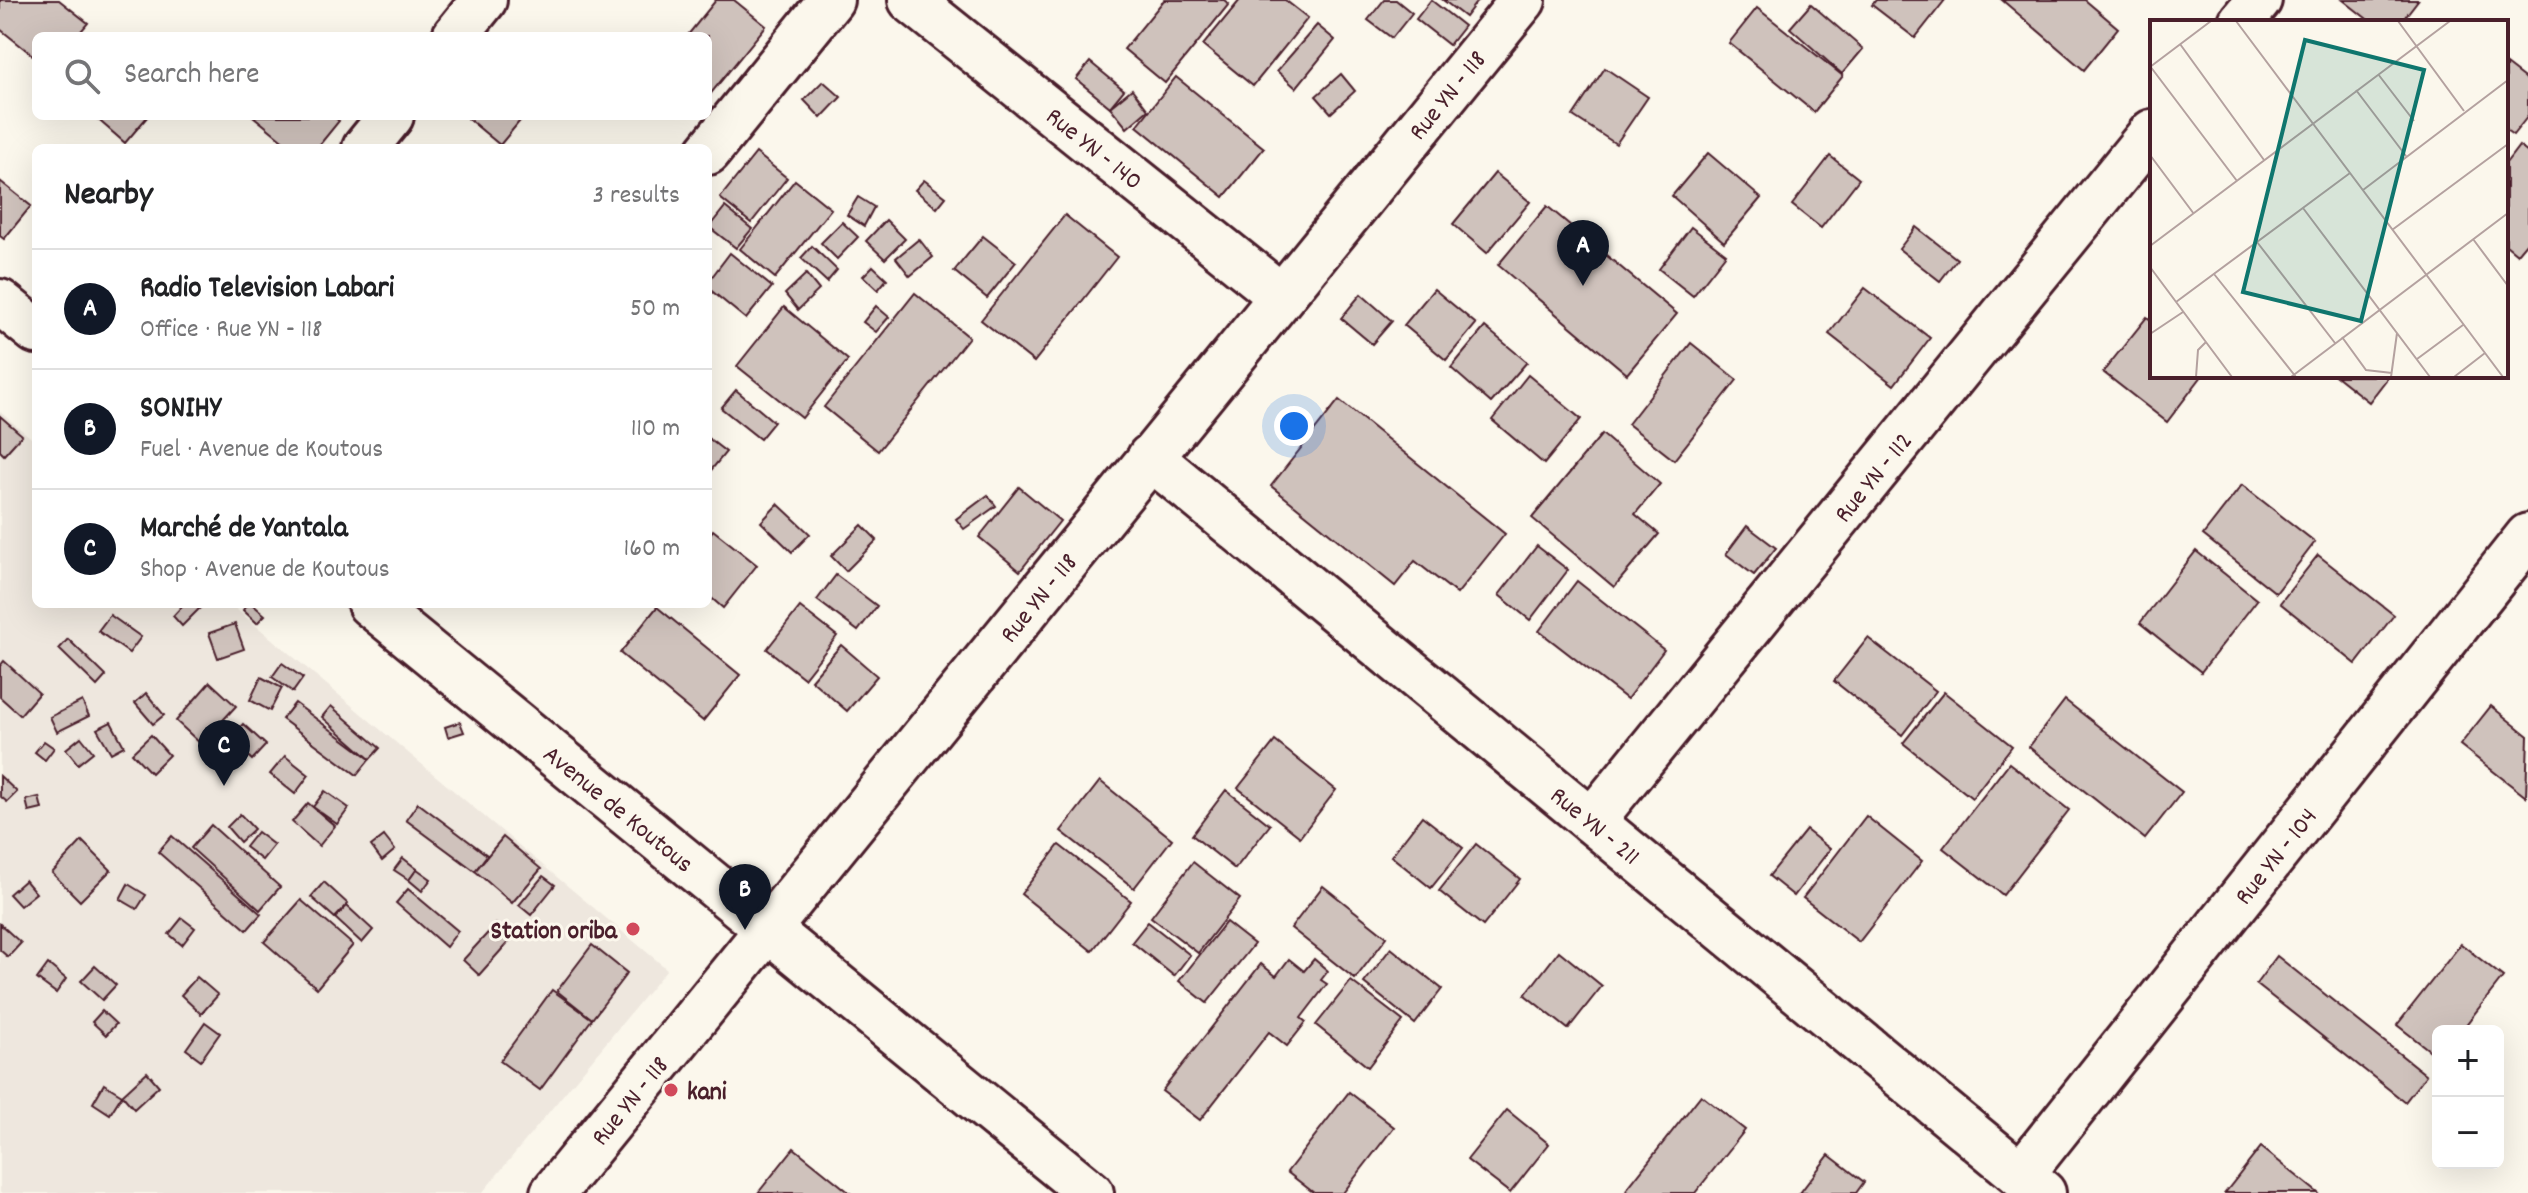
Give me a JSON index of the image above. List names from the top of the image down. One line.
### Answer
{"streets":{"street":["Rue YN - 118","Rue YN - 140","Rue YN - 112","Avenue de Koutous","Rue YN - 211","Rue YN - 104"]},"crossings":[["Rue YN - 118","Rue YN - 140"],["Rue YN - 118","Avenue de Koutous"],["Rue YN - 118","Rue YN - 211"],["Rue YN - 112","Rue YN - 211"],["Rue YN - 211","Rue YN - 104"]],"places":["Station oriba","kani"],"page":{"search":"Search here","heading":["Nearby","3 results"],"pins":["A","C","B"],"list":[{"mark":"A","name":"Radio Television Labari","note":"Office · Rue YN - 118","value":"50 m"},{"mark":"B","name":"SONIHY","note":"Fuel · Avenue de Koutous","value":"110 m"},{"mark":"C","name":"Marché de Yantala","note":"Shop · Avenue de Koutous","value":"160 m"}],"map_buttons":["+","−"]}}
